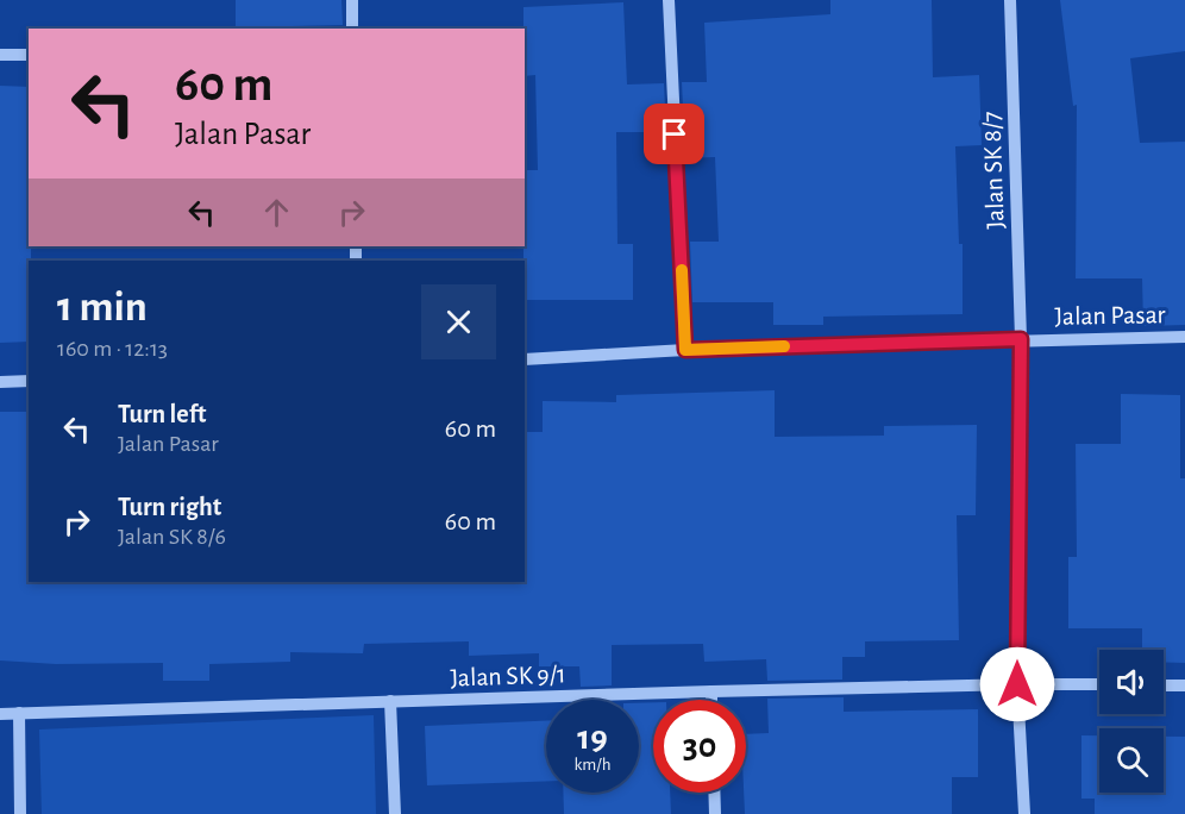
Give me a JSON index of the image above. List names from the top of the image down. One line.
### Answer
{"streets":{"street":["Jalan SK 8/7","Jalan Pasar","Jalan SK 9/1"]},"crossings":[["Jalan SK 8/7","Jalan Pasar"],["Jalan SK 8/7","Jalan SK 9/1"]],"page":{"turn":["60 m","Jalan Pasar"],"heading":["1 min","160 m · 12:13"],"list":[{"name":"Turn left","note":"Jalan Pasar","value":"60 m"},{"name":"Turn right","note":"Jalan SK 8/6","value":"60 m"}],"speed":"19 km/h","limit":"30"}}
